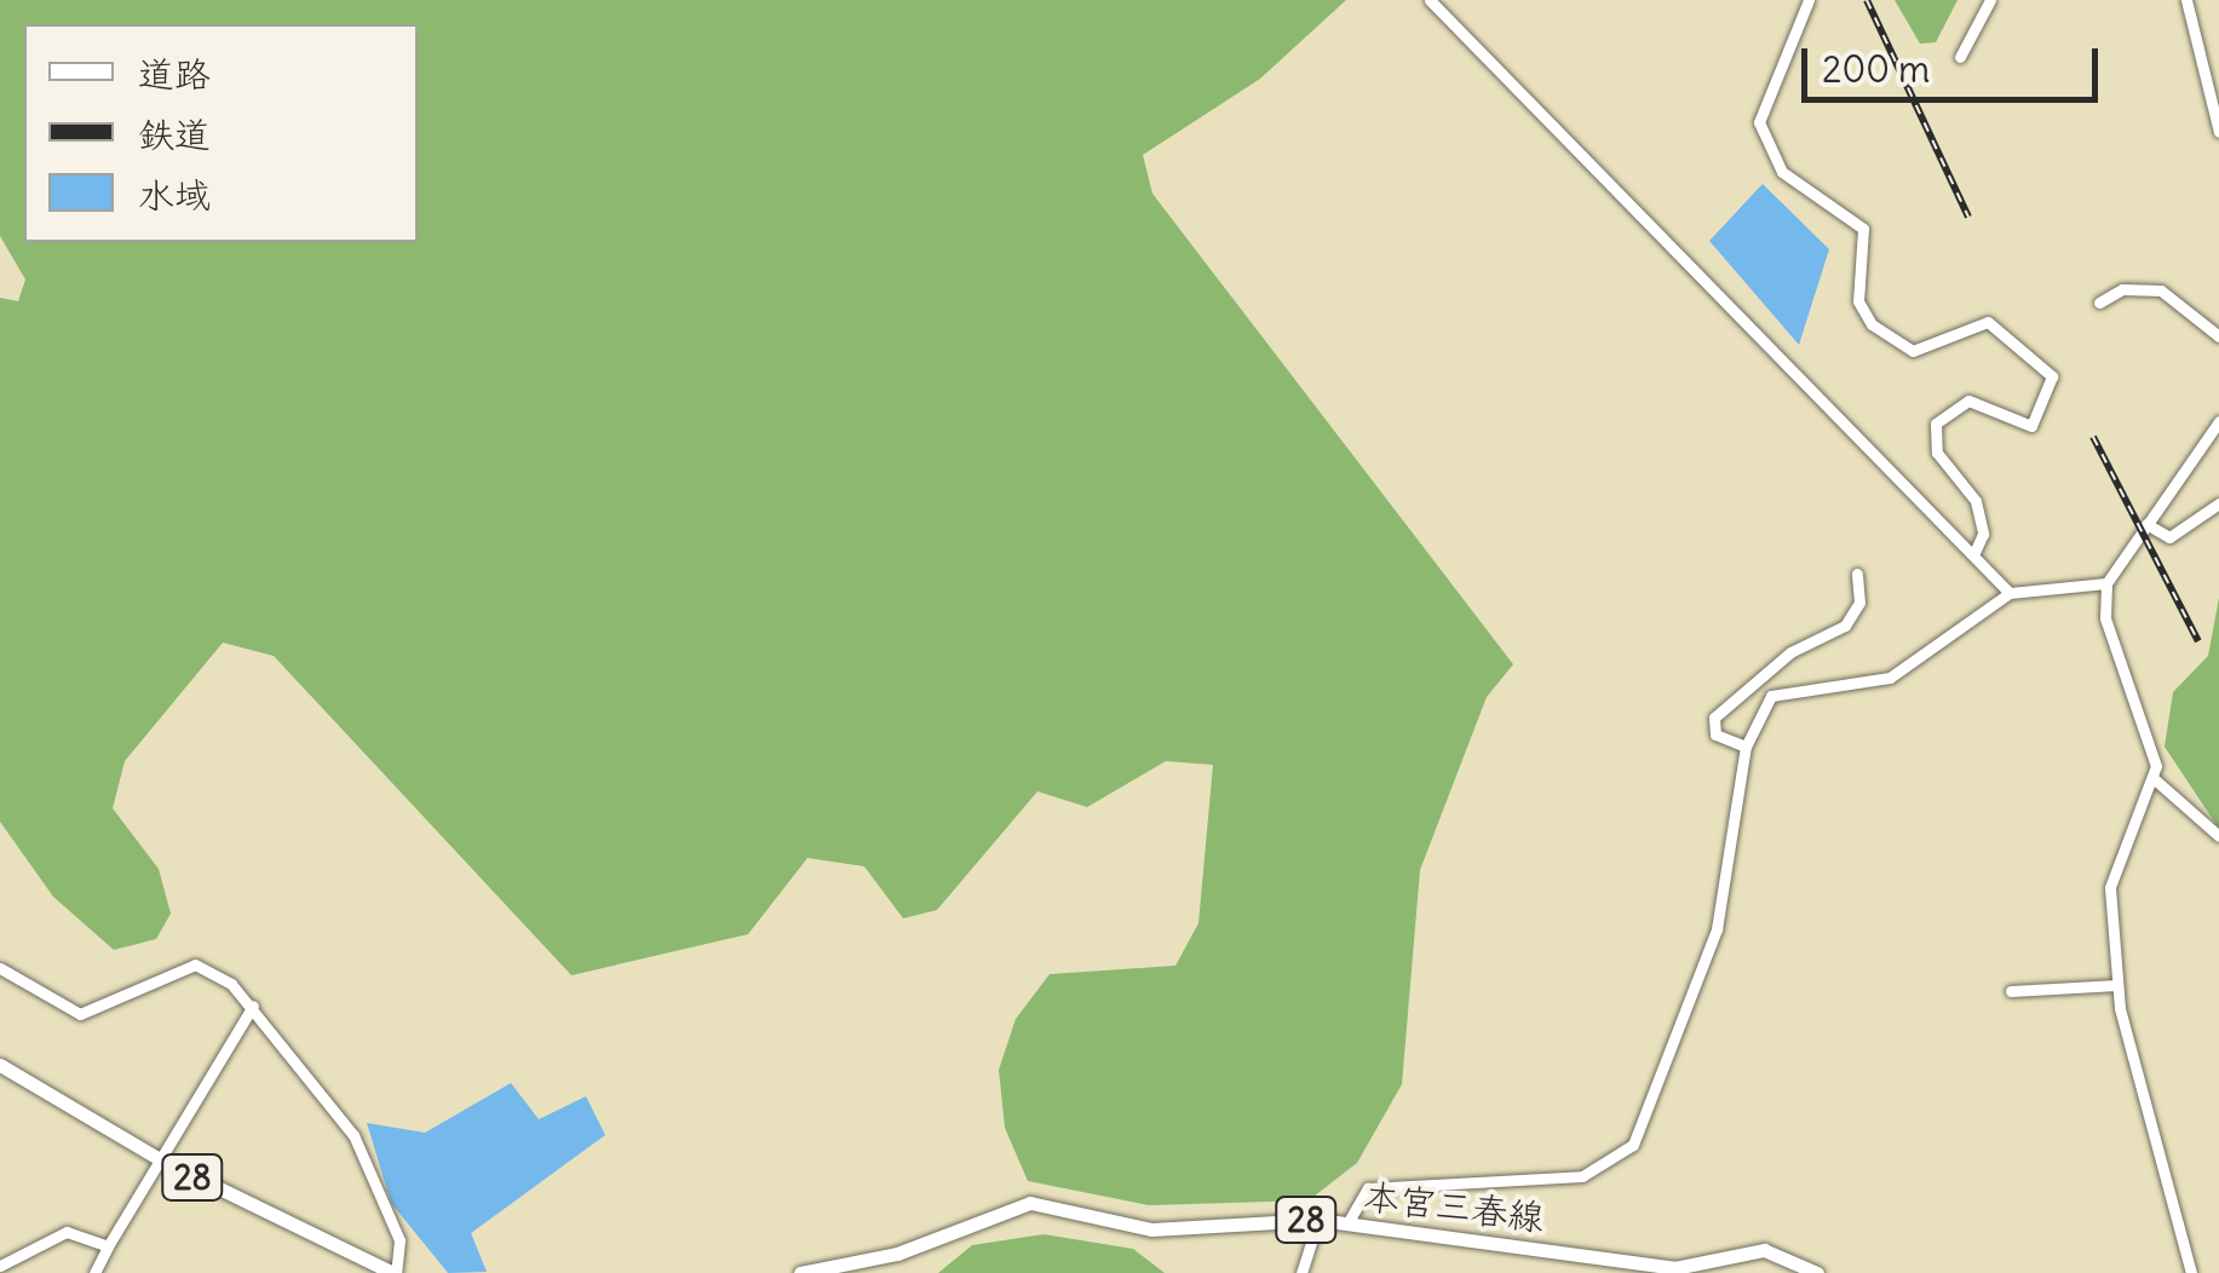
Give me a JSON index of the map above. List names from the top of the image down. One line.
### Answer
{"streets":{"main road":["28","本宮三春線"]},"legend":["道路","鉄道","水域"],"scale_bar":"200 m"}
